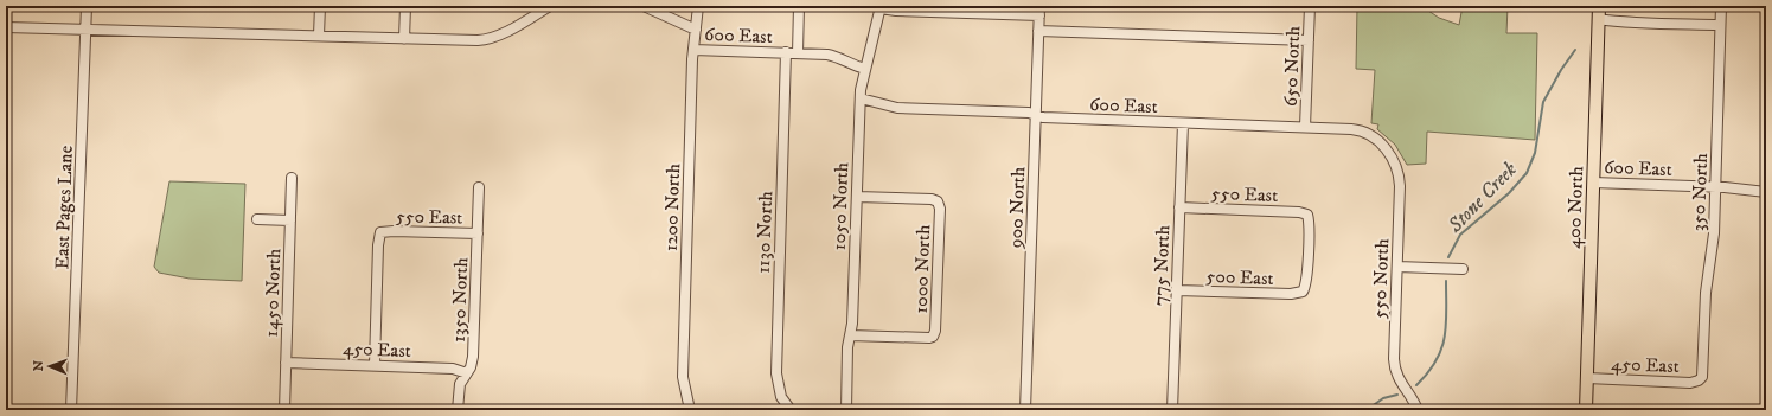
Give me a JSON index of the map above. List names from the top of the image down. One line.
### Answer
{"streets":{"main road":["400 North"],"street":["600 East","650 North","350 North","550 East","1050 North","East Pages Lane","1200 North","900 North","1130 North","775 North","1000 North","500 East","550 North","1450 North","1350 North","450 East"]},"crossings":[["600 East","650 North"],["600 East","350 North"],["600 East","1050 North"],["600 East","1200 North"],["600 East","900 North"],["600 East","400 North"],["600 East","1130 North"],["600 East","775 North"],["600 East","550 North"],["350 North","450 East"],["550 East","775 North"],["550 East","500 East"],["550 East","1350 North"],["550 East","450 East"],["1050 North","1000 North"],["400 North","450 East"],["775 North","500 East"],["1450 North","450 East"],["1350 North","450 East"]],"water":["Stone Creek"],"north":"left"}
